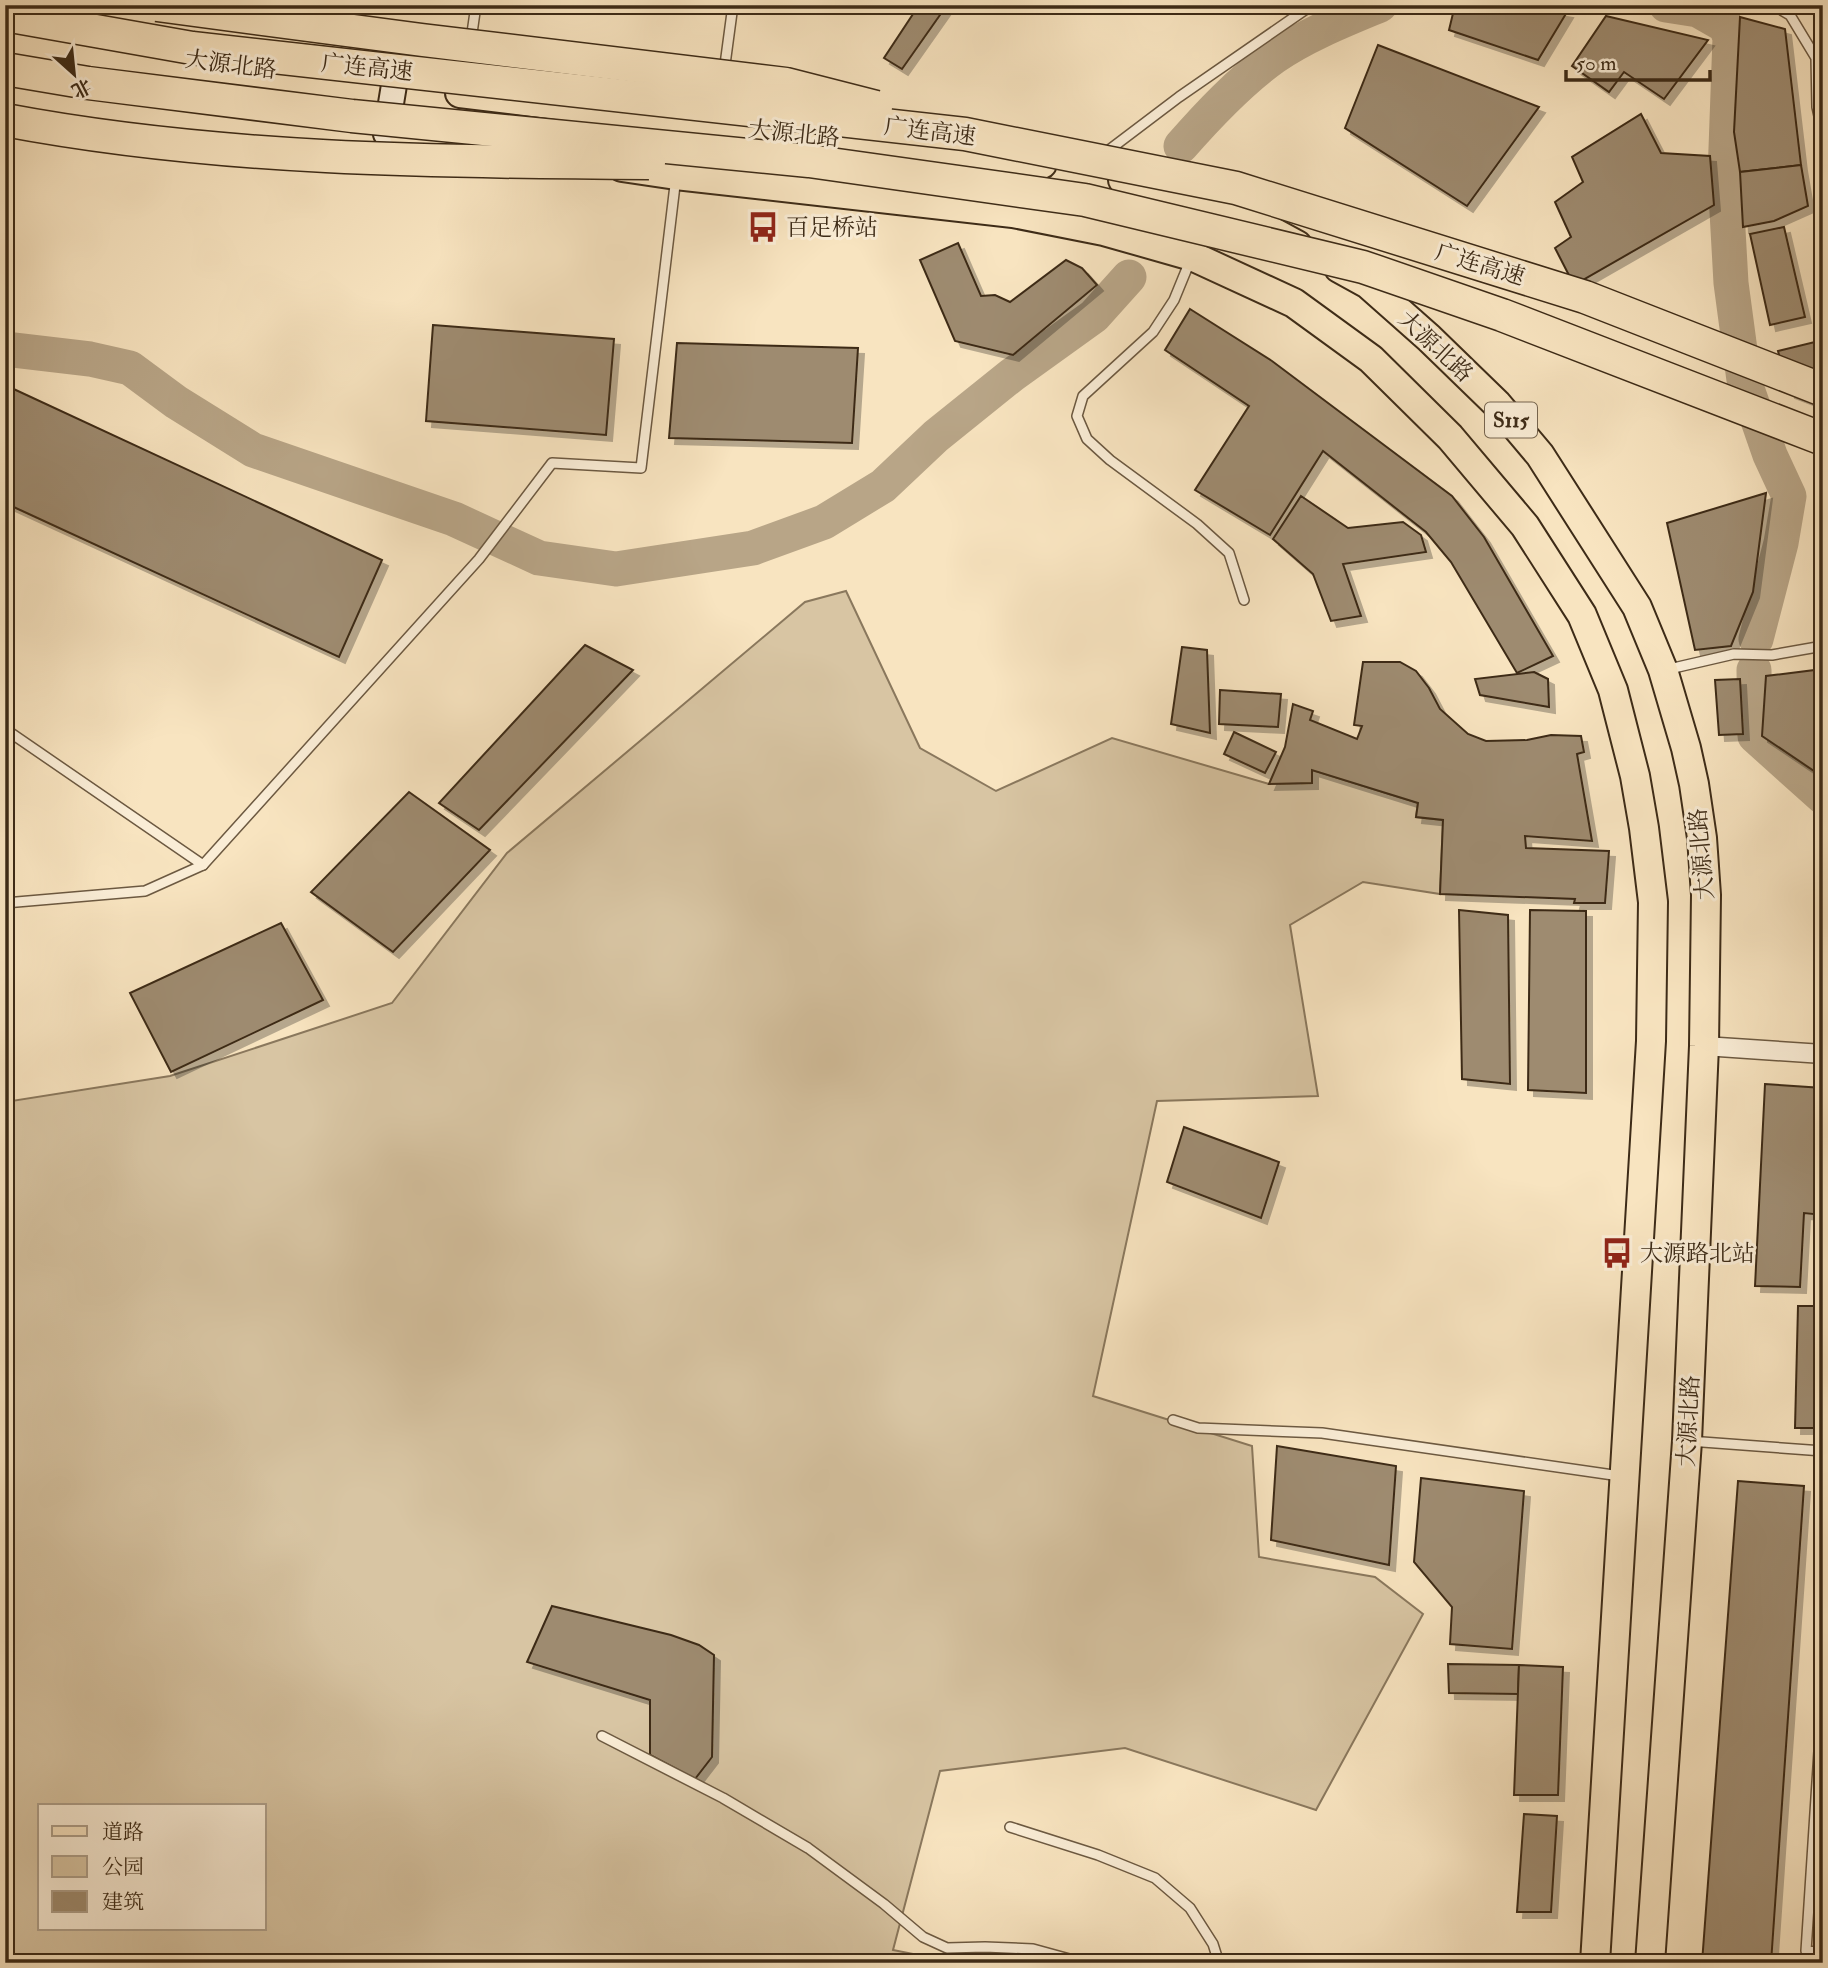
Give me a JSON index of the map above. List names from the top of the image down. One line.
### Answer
{"streets":{"highway":["广连高速"],"main road":["大源北路","S115"]},"places":{"bus stop":["百足桥站","大源路北站"]},"legend":["道路","公园","建筑"],"scale_bar":"50 m","north":"bottom right"}
